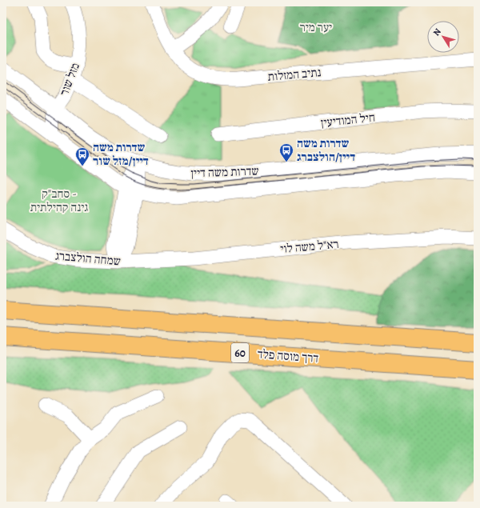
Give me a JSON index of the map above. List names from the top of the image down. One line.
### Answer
{"streets":{"highway":["60","דרך מוסה פלד"],"street":["נתיב המזלות","מזל שור","חיל המודיעין","שדרות משה דיין","רא\"ל משה לוי","שמחה הולצברג"]},"crossings":[["מזל שור","שדרות משה דיין"],["רא\"ל משה לוי","שמחה הולצברג"]],"parks":["יער מיר","סחב\"ק - גינה קהילתית"],"places":{"bus stop":["שדרות משה דיין/הולצברג","שדרות משה דיין/מזל שור"]},"north":"top left"}
